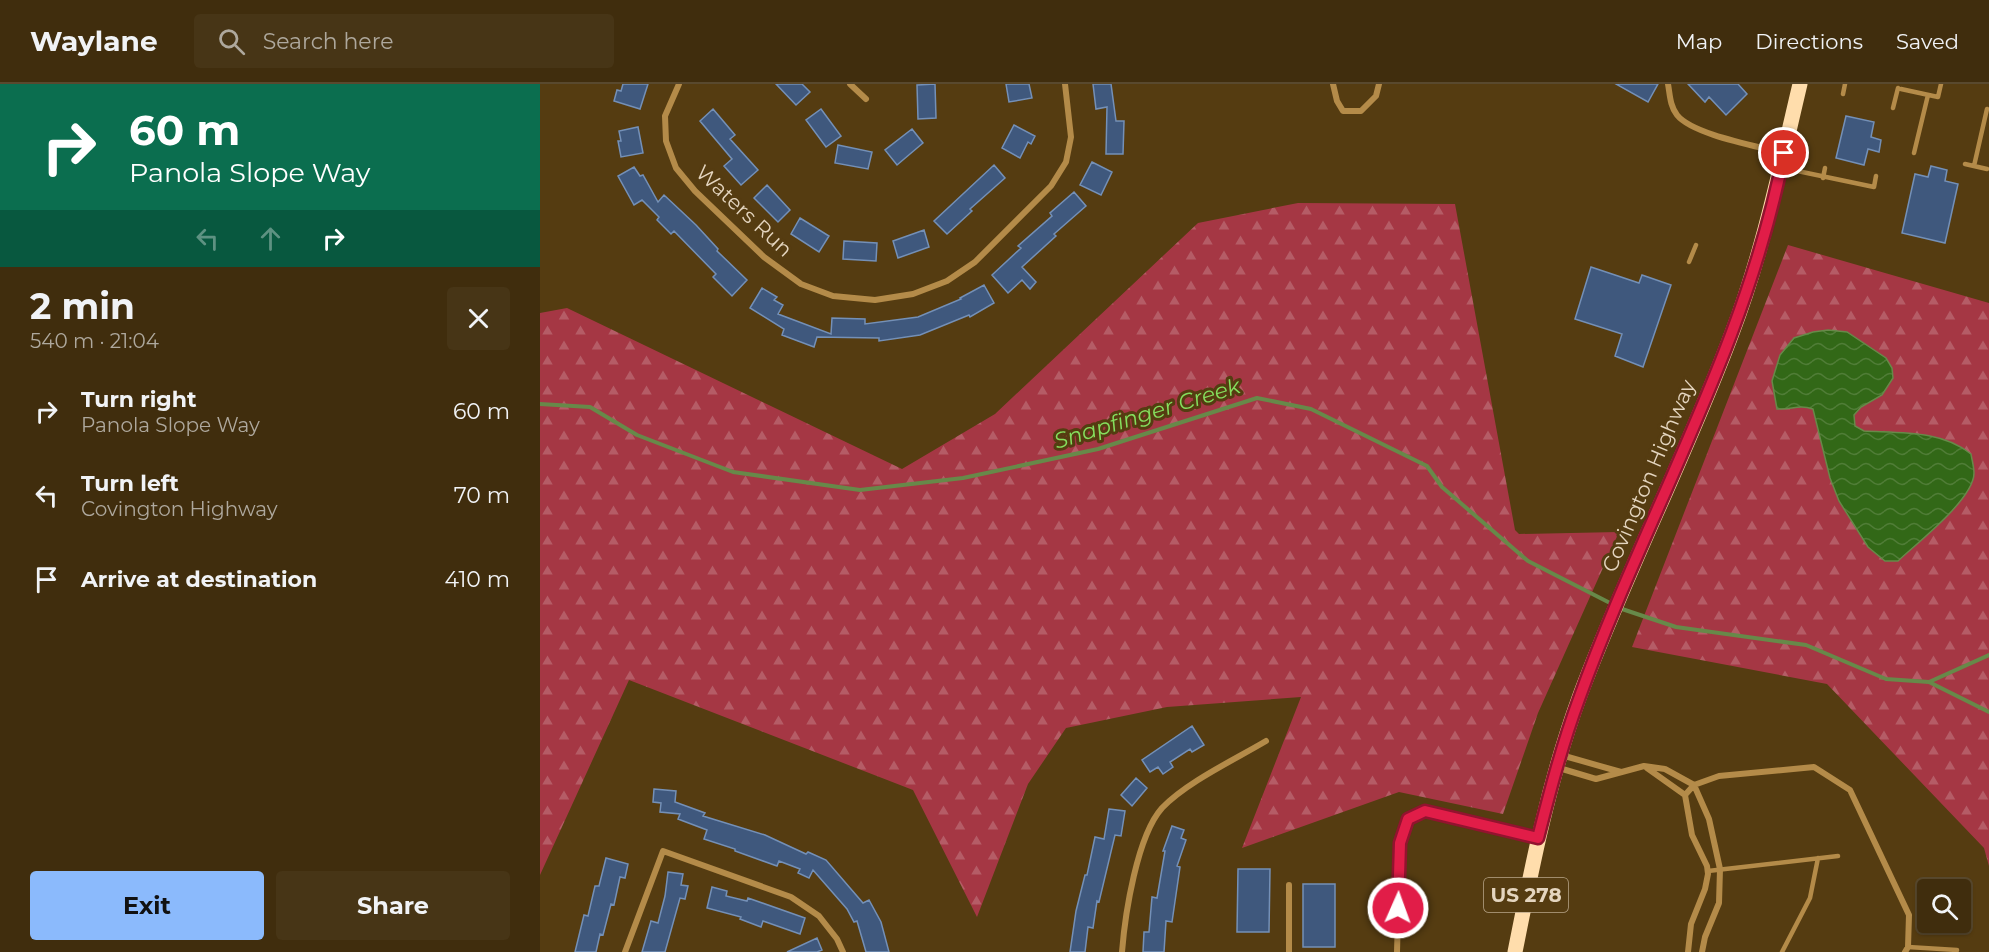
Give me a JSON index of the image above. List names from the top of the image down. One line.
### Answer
{"streets":{"main road":["Covington Highway","US 278"],"street":["Waters Run"]},"water":["Snapfinger Creek"],"page":{"header":"Waylane","search":"Search here","nav":["Map","Directions","Saved"],"turn":["60 m","Panola Slope Way"],"heading":["2 min","540 m · 21:04"],"list":[{"name":"Turn right","note":"Panola Slope Way","value":"60 m"},{"name":"Turn left","note":"Covington Highway","value":"70 m"},{"name":"Arrive at destination","value":"410 m"}],"buttons":["Exit","Share"]}}
